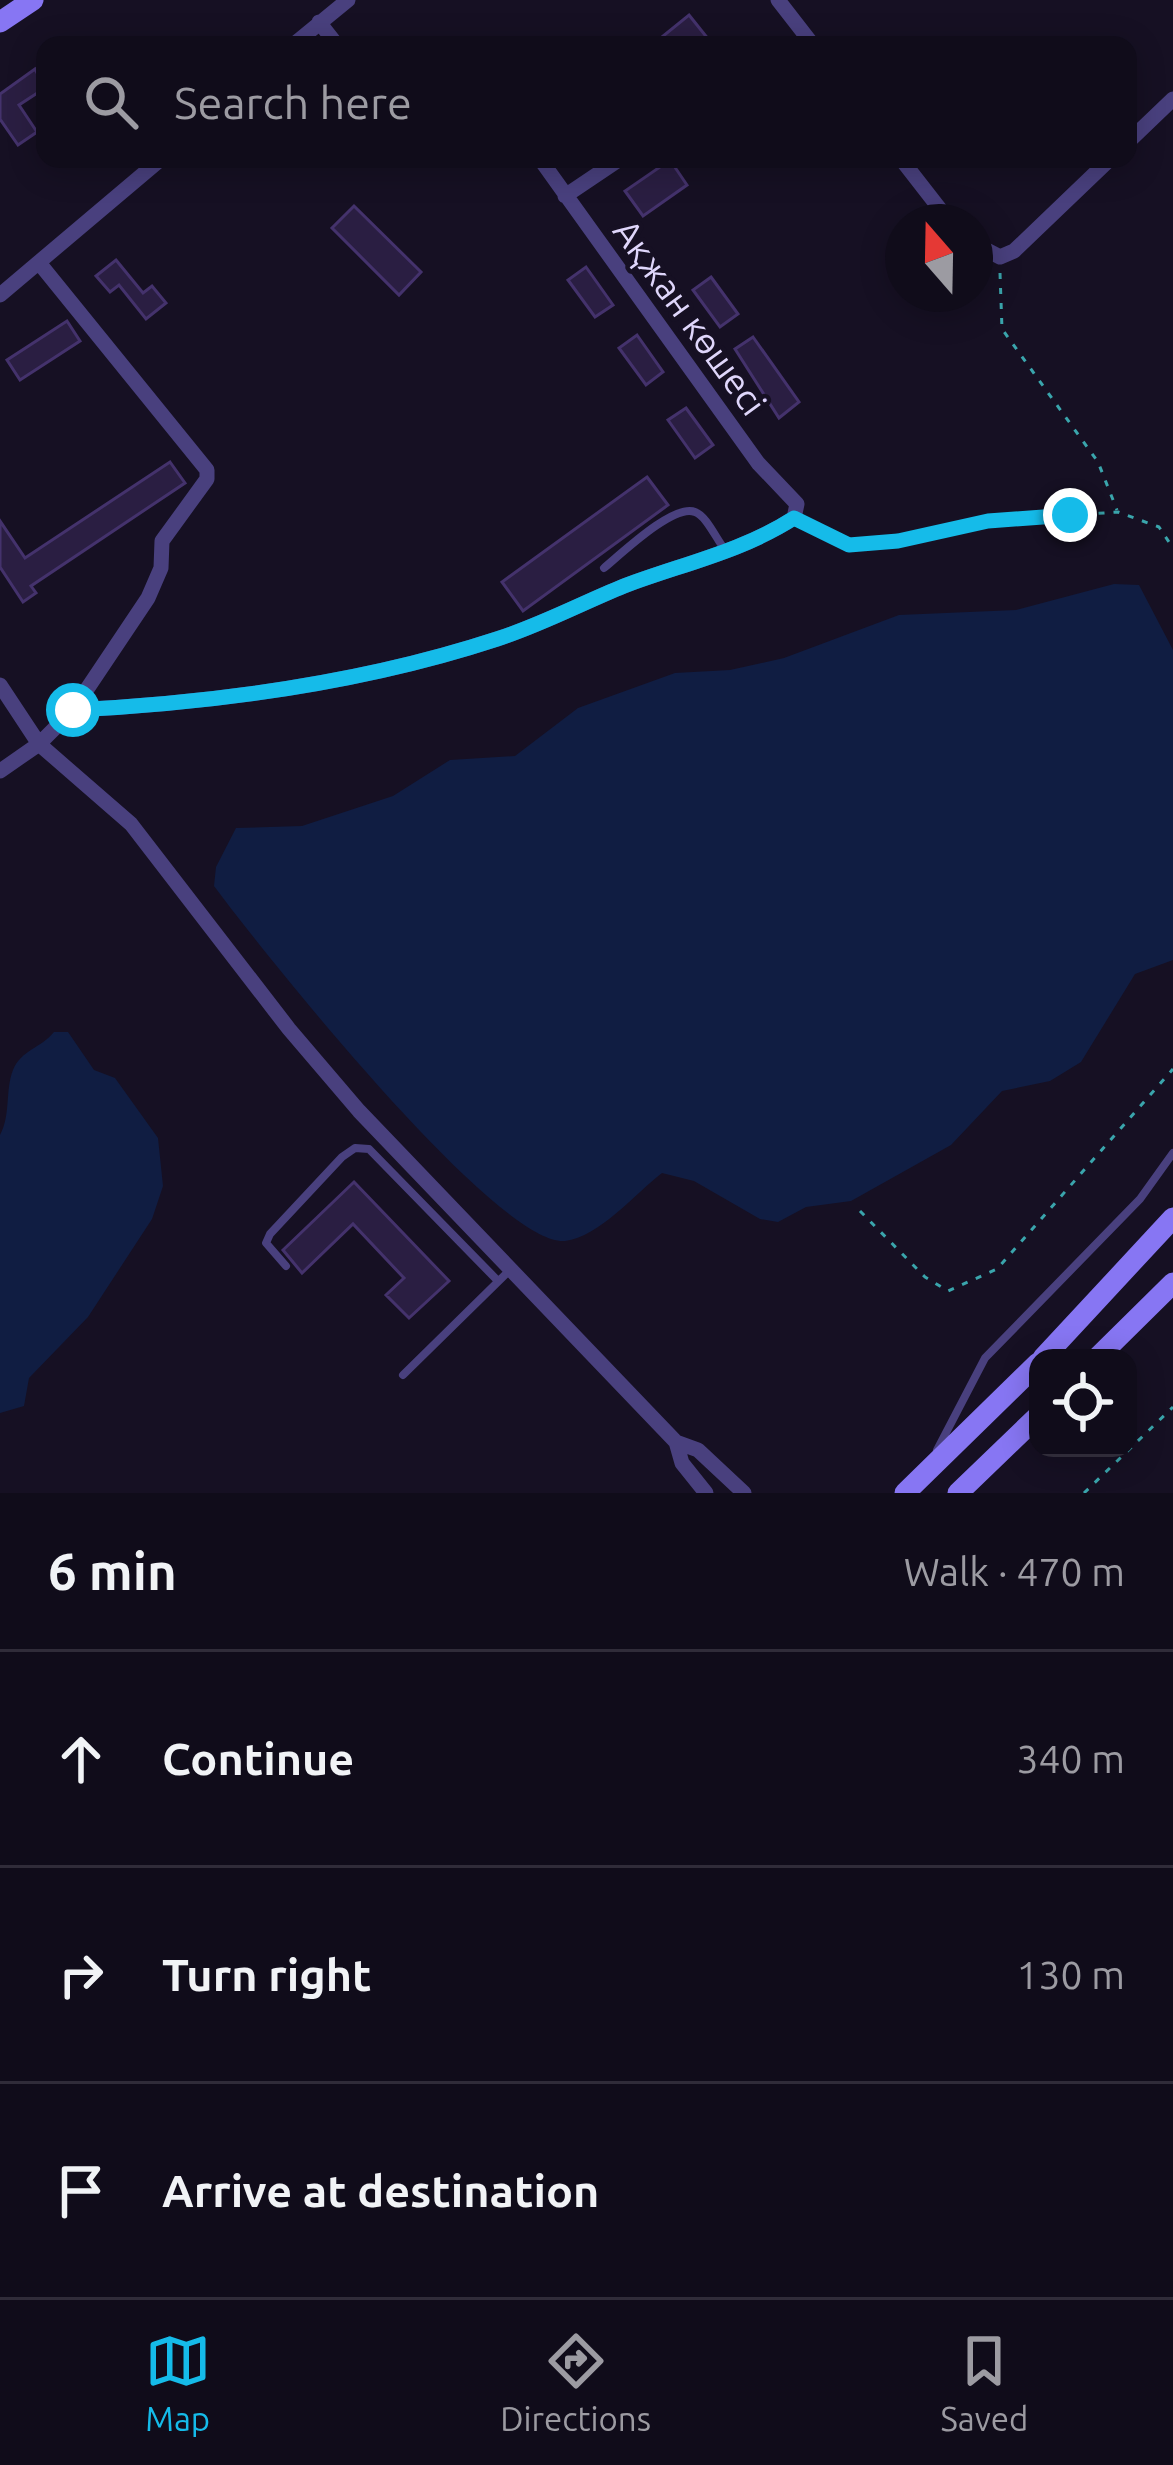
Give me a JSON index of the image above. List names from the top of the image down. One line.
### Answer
{"streets":{"street":["Ақжан көшесі"]},"north":"top","page":{"search":"Search here","heading":["6 min","Walk · 470 m"],"list":[["Continue","340 m"],["Turn right","130 m"],"Arrive at destination"],"nav":["Map","Directions","Saved"]}}
